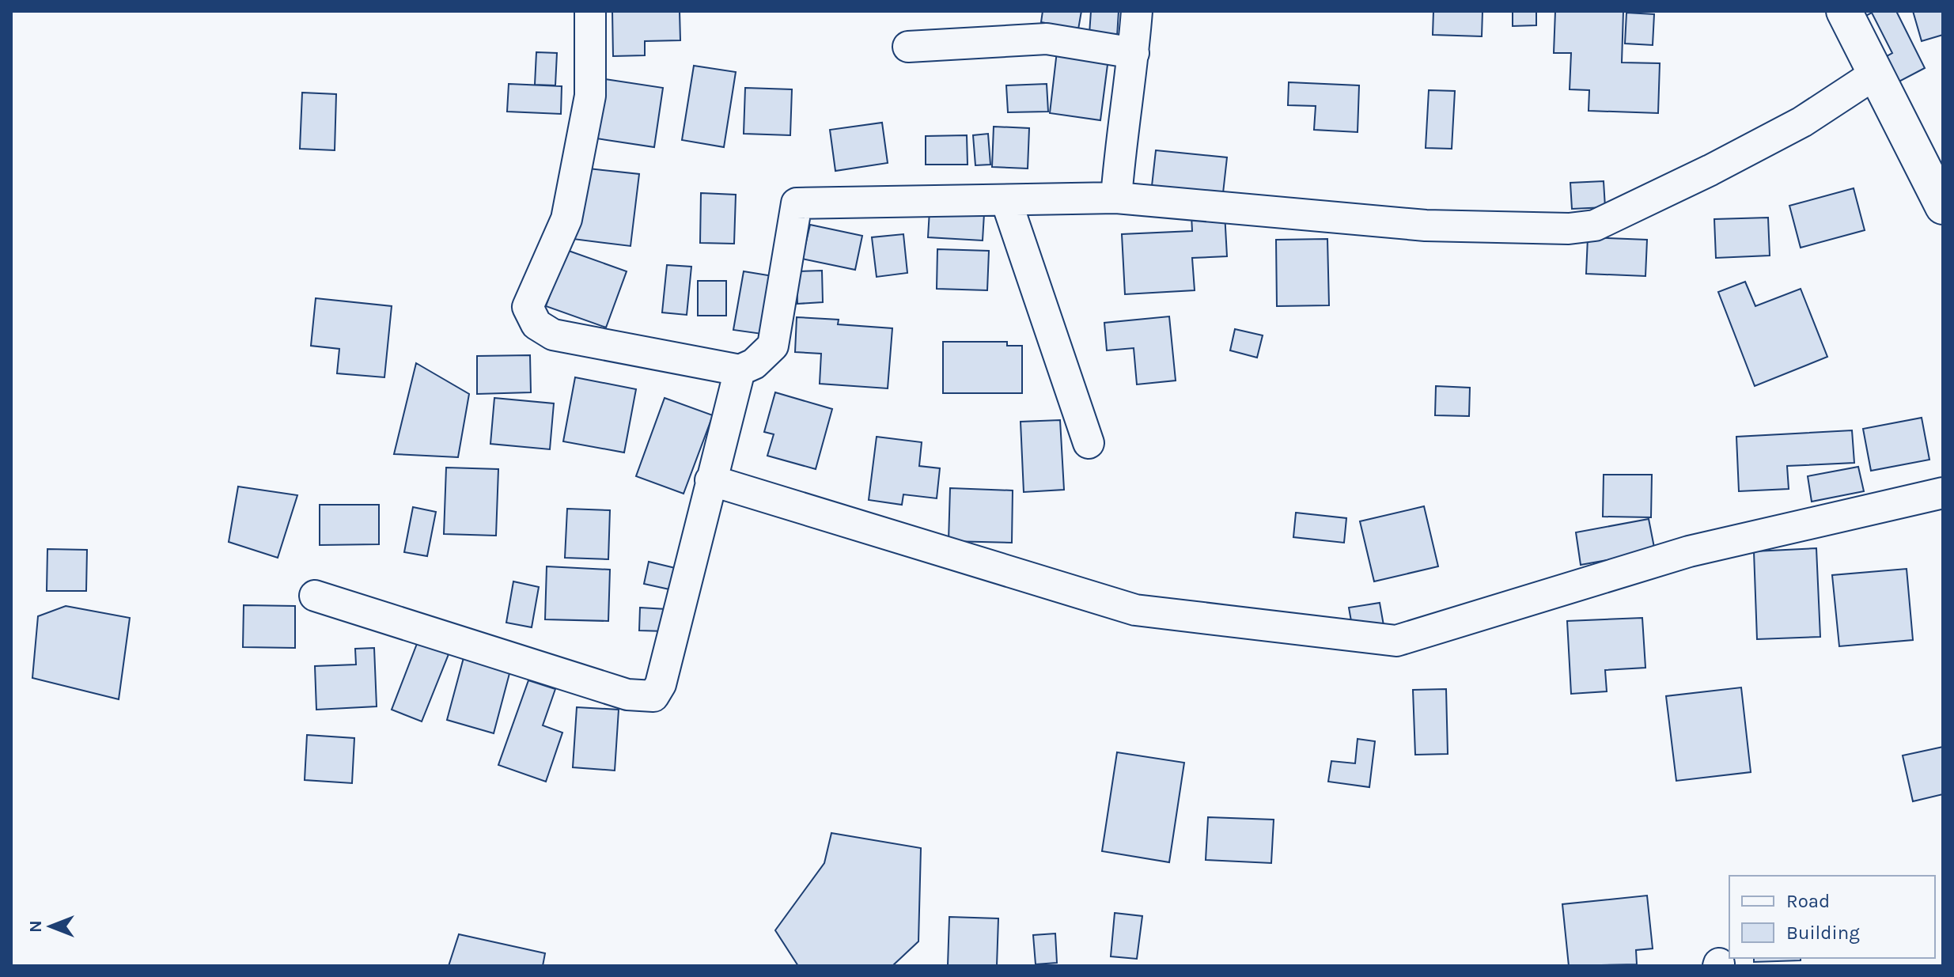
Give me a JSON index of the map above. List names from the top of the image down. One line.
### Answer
{"legend":["Road","Building"],"north":"left"}
